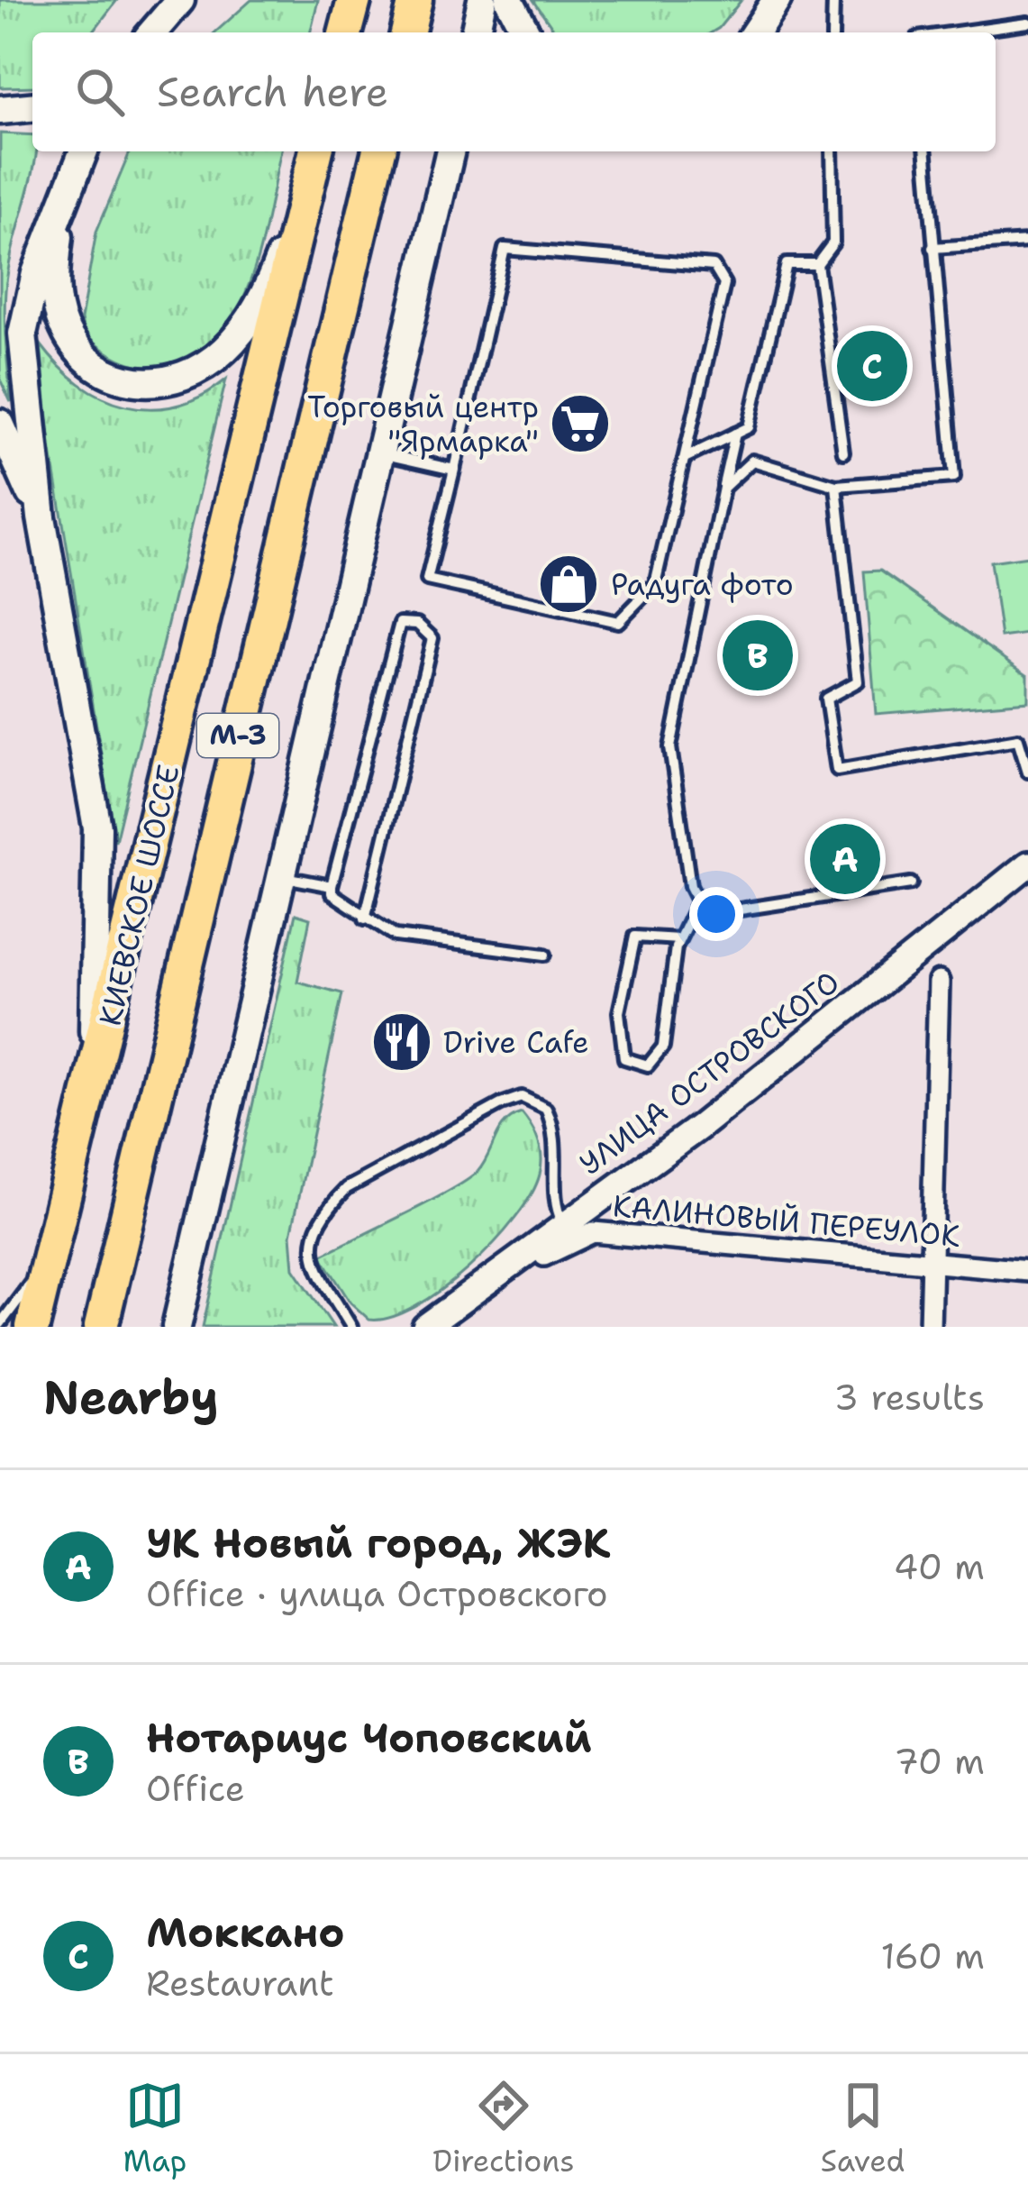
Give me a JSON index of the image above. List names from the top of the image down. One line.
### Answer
{"streets":{"highway":["М-3","КИЕВСКОЕ ШОССЕ"],"street":["УЛИЦА ОСТРОВСКОГО","КАЛИНОВЫЙ ПЕРЕУЛОК"]},"places":{"supermarket":["Торговый центр \"Ярмарка\""],"shop":["Радуга фото"],"restaurant":["Drive Cafe"]},"page":{"search":"Search here","pins":["C","B","A"],"heading":["Nearby","3 results"],"list":[{"mark":"A","name":"УК Новый город, ЖЭК","note":"Office · улица Островского","value":"40 m"},{"mark":"B","name":"Нотариус Чоповский","note":"Office","value":"70 m"},{"mark":"C","name":"Моккано","note":"Restaurant","value":"160 m"}],"nav":["Map","Directions","Saved"]}}
